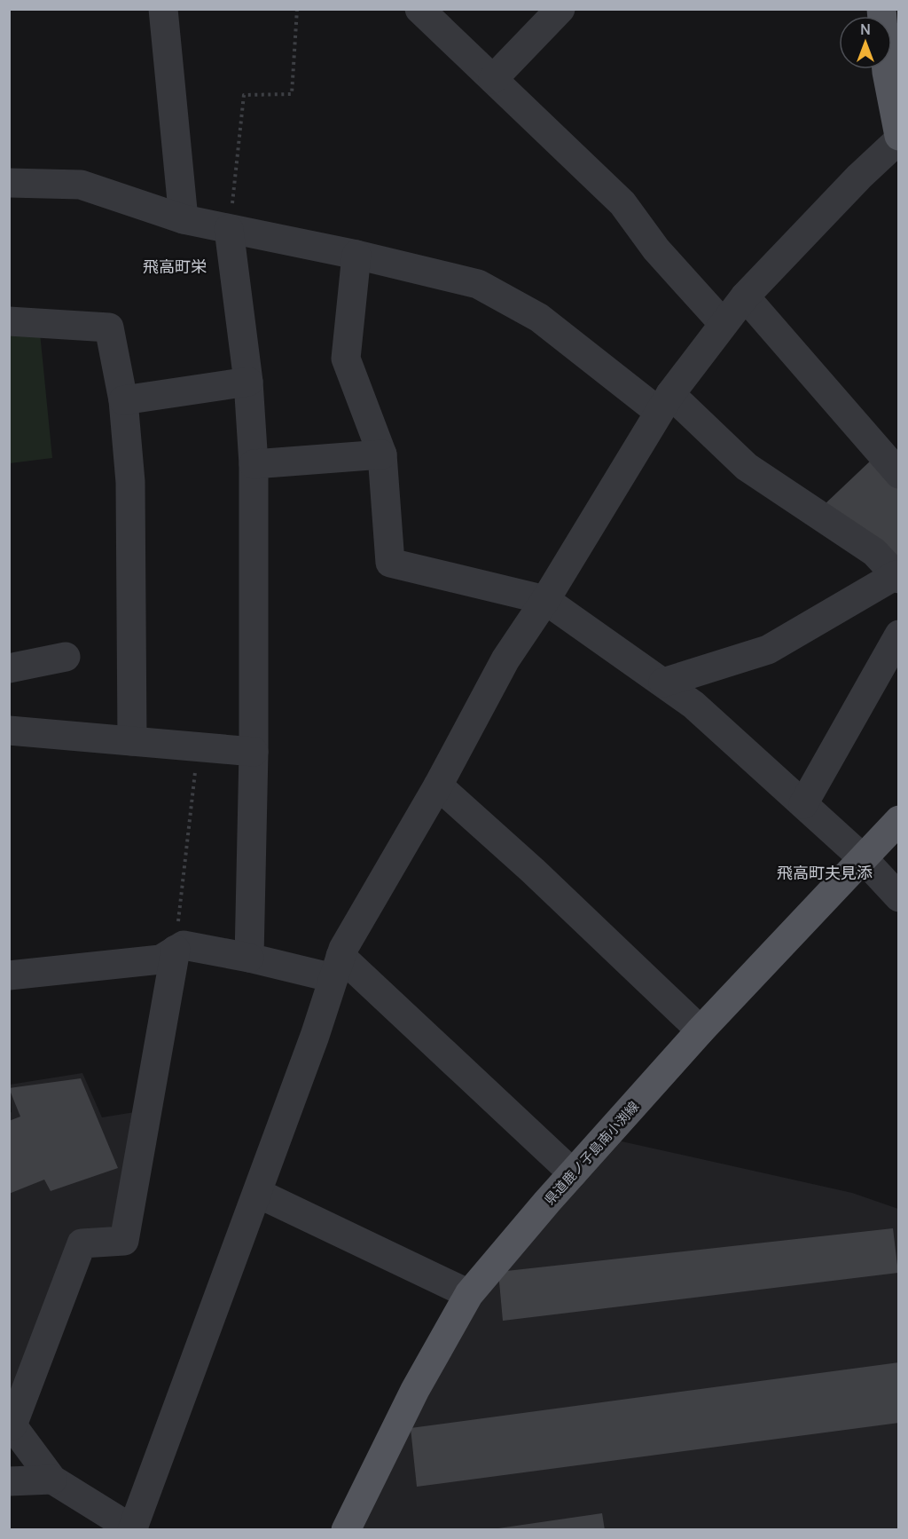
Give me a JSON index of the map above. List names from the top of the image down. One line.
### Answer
{"streets":{"main road":["県道鹿ノ子島南小渕線"]},"districts":["飛高町栄","飛高町夫見添"],"north":"top"}
